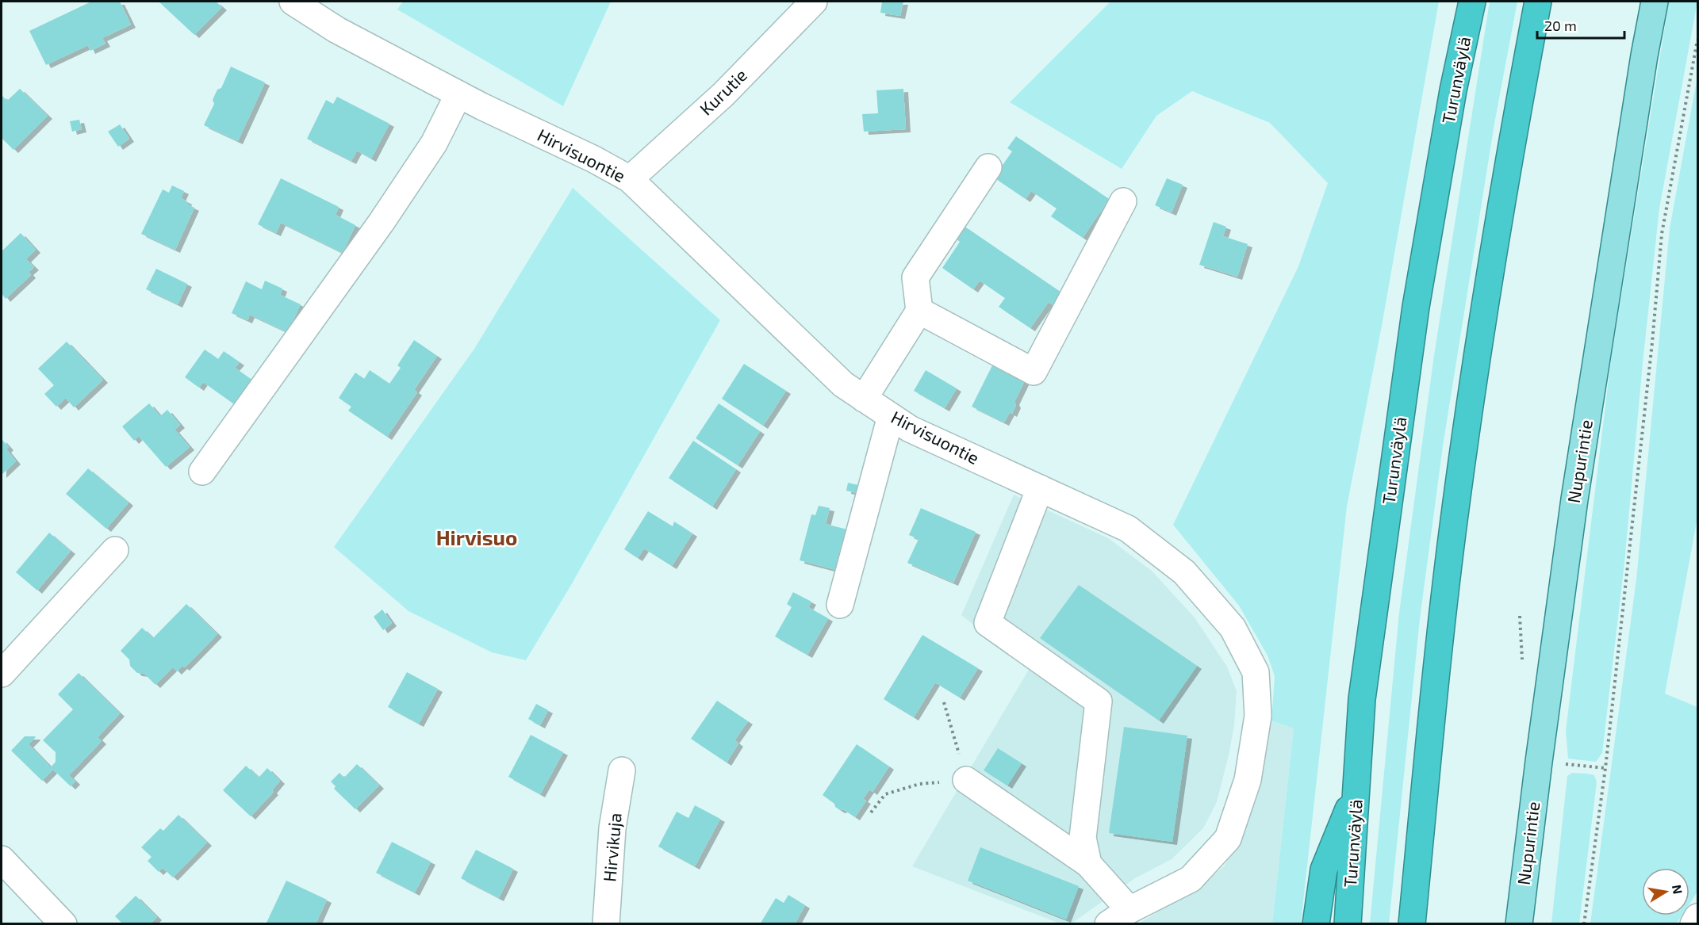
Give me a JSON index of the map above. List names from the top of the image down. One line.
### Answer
{"streets":{"highway":["Turunväylä"],"main road":["Nupurintie"],"street":["Kurutie","Hirvisuontie","Hirvikuja"]},"crossings":[["Kurutie","Hirvisuontie"]],"districts":["Hirvisuo"],"scale_bar":"20 m","north":"right"}
